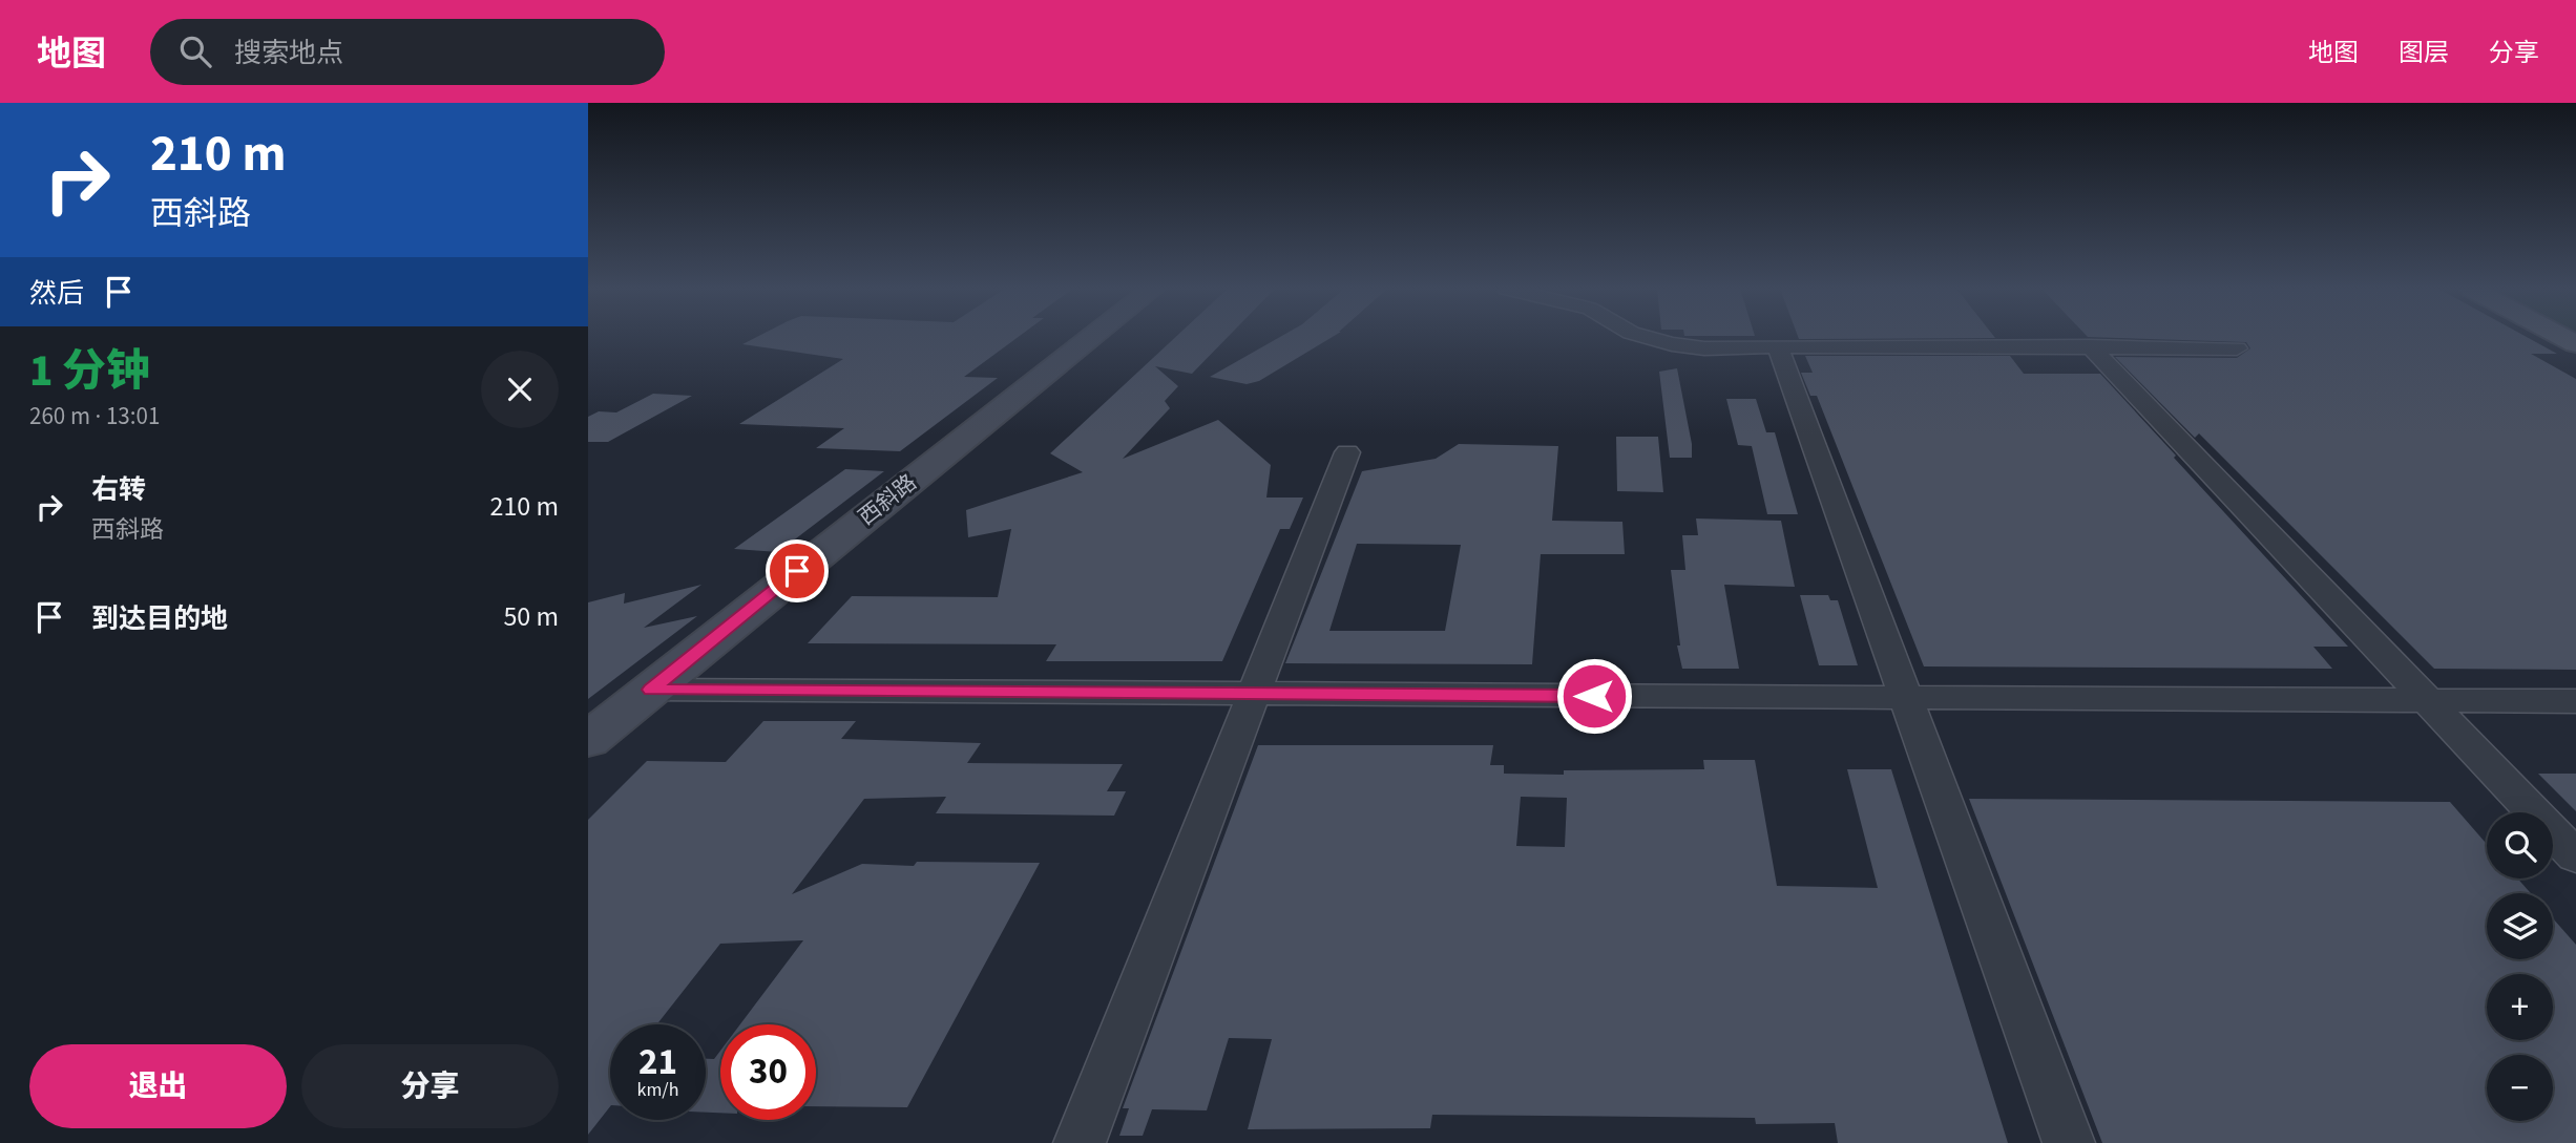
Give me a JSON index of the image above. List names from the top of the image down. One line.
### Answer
{"streets":{"street":["西斜路"]},"page":{"header":"地图","search":"搜索地点","nav":["地图","图层","分享"],"turn":["210 m","西斜路"],"then":"然后","heading":["1 分钟","260 m · 13:01"],"list":[{"name":"右转","note":"西斜路","value":"210 m"},{"name":"到达目的地","value":"50 m"}],"map_buttons":["+","−"],"speed":"21 km/h","limit":"30","buttons":["退出","分享"]}}
